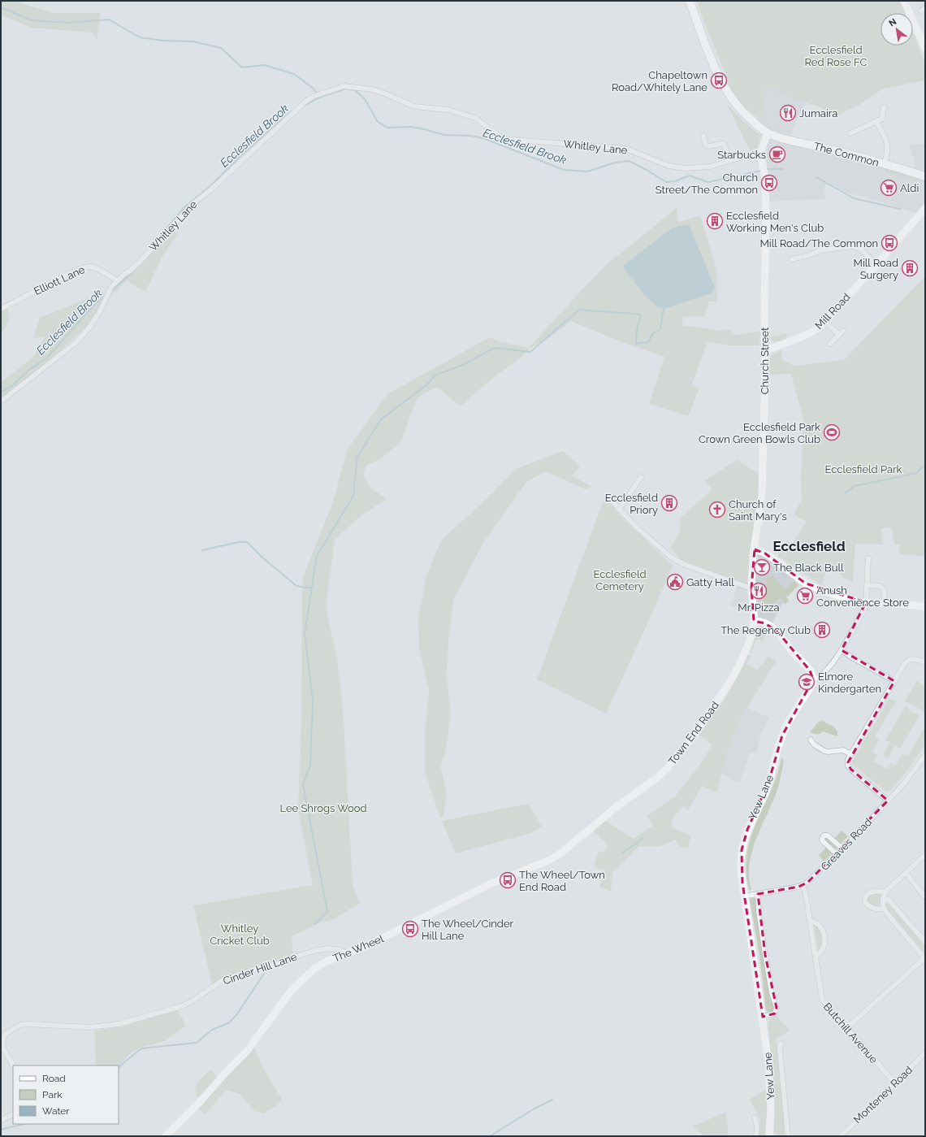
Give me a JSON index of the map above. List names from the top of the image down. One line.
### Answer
{"streets":{"main road":["The Common","Mill Road","Church Street","Town End Road","Yew Lane","The Wheel"],"street":["Whitley Lane","Elliott Lane","Greaves Road","Cinder Hill Lane","Butchill Avenue","Monteney Road"]},"crossings":[["Whitley Lane","Elliott Lane"],["Whitley Lane","Church Street"],["The Common","Church Street"],["Mill Road","Church Street"],["Church Street","Town End Road"],["Town End Road","The Wheel"],["Yew Lane","Greaves Road"],["Greaves Road","Butchill Avenue"],["The Wheel","Cinder Hill Lane"],["Butchill Avenue","Monteney Road"]],"districts":["Ecclesfield"],"water":["Ecclesfield Brook"],"parks":["Ecclesfield Red Rose FC","Ecclesfield Park","Ecclesfield Cemetery","Lee Shrogs Wood","Whitley Cricket Club"],"places":{"bus stop":["Chapeltown Road/Whitely Lane","Church Street/The Common","Mill Road/The Common","The Wheel/Town End Road","The Wheel/Cinder Hill Lane"],"restaurant":["Jumaira","Mr. Pizza"],"cafe":["Starbucks"],"supermarket":["Aldi","Anush Convenience Store"],"building":["Ecclesfield Working Men's Club","Mill Road Surgery","Ecclesfield Priory","The Regency Club"],"sports":["Ecclesfield Park Crown Green Bowls Club"],"church":["Church of Saint Mary's"],"bar":["The Black Bull"],"public building":["Gatty Hall"],"school or university":["Elmore Kindergarten"]},"legend":["Road","Park","Water"],"north":"top left"}
